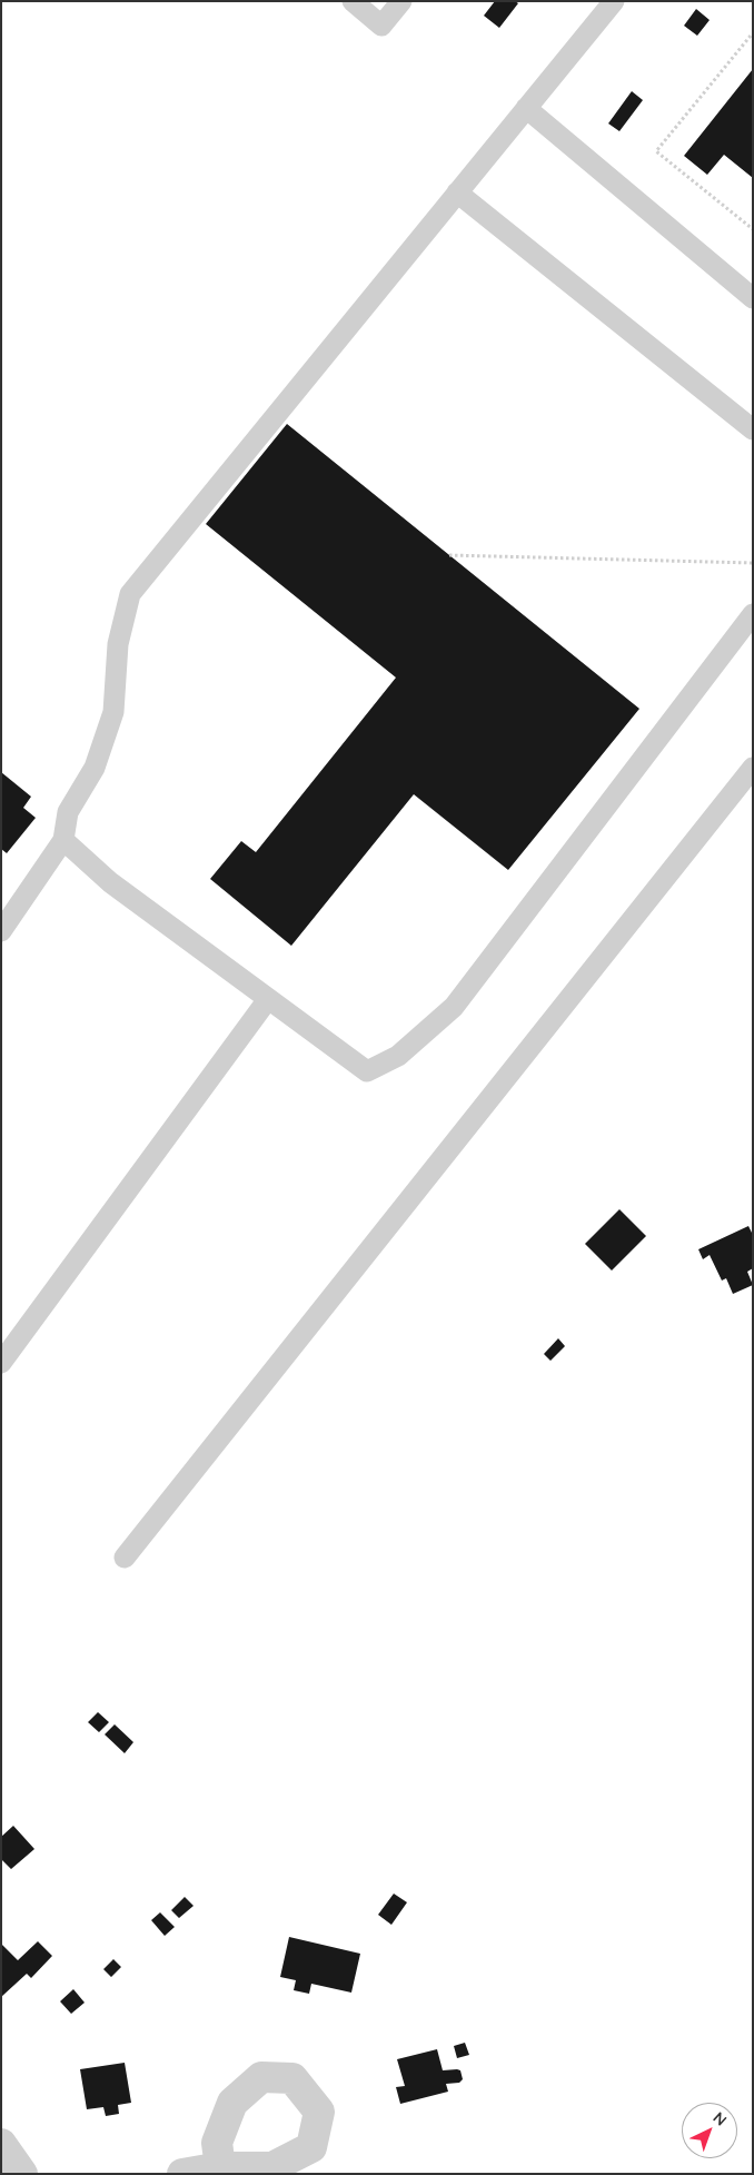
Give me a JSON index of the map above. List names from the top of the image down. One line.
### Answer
{"north":"top right"}
